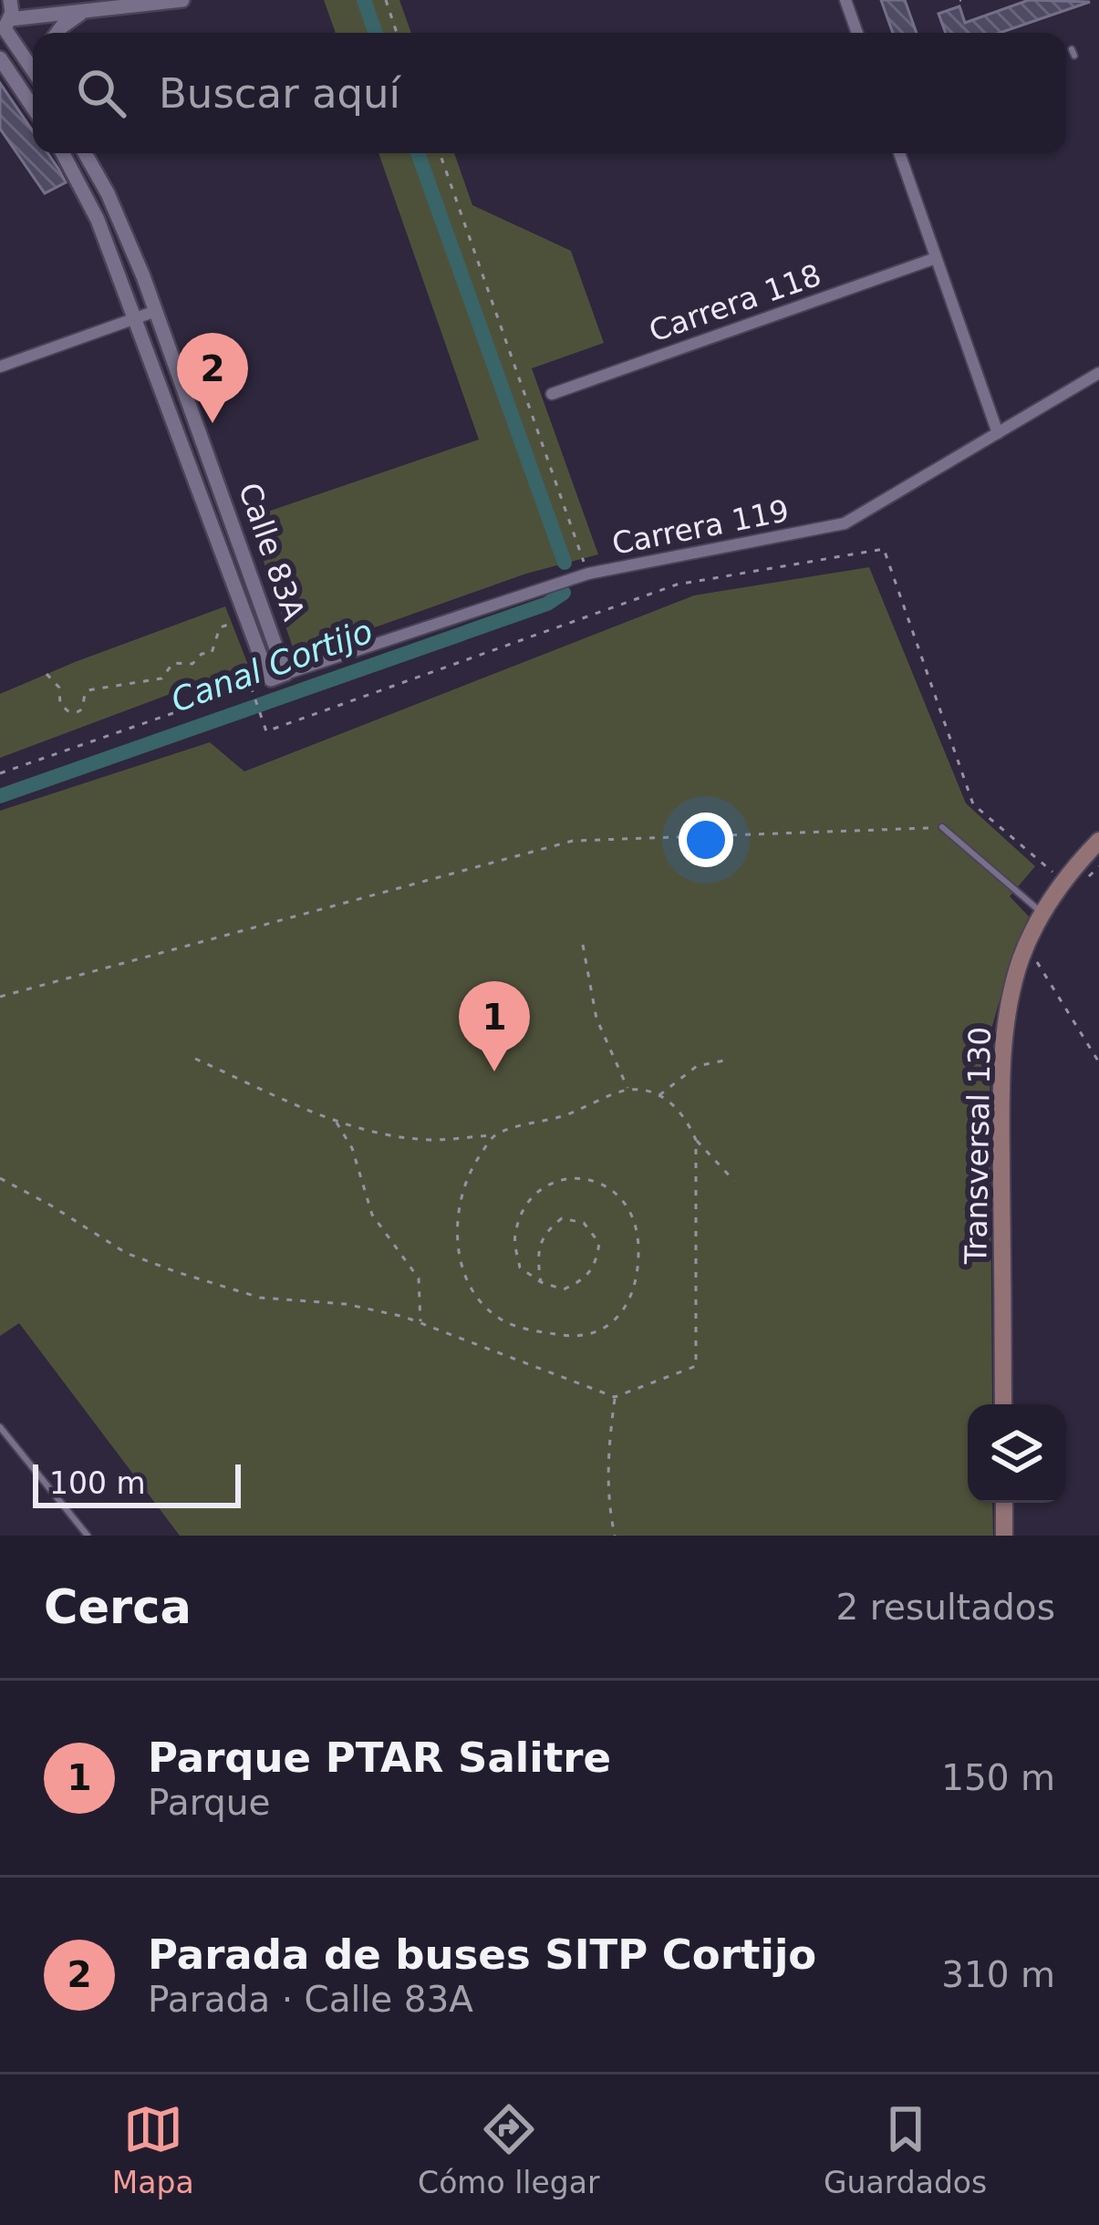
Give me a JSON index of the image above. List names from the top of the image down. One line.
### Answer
{"streets":{"main road":["Transversal 130"],"street":["Carrera 118","Carrera 119","Calle 83A"]},"crossings":[["Carrera 119","Calle 83A"]],"water":["Canal Cortijo"],"scale_bar":"100 m","page":{"search":"Buscar aquí","pins":["2","1"],"scale":"100 m","heading":["Cerca","2 resultados"],"list":[{"mark":"1","name":"Parque PTAR Salitre","note":"Parque","value":"150 m"},{"mark":"2","name":"Parada de buses SITP Cortijo","note":"Parada · Calle 83A","value":"310 m"}],"nav":["Mapa","Cómo llegar","Guardados"]}}
